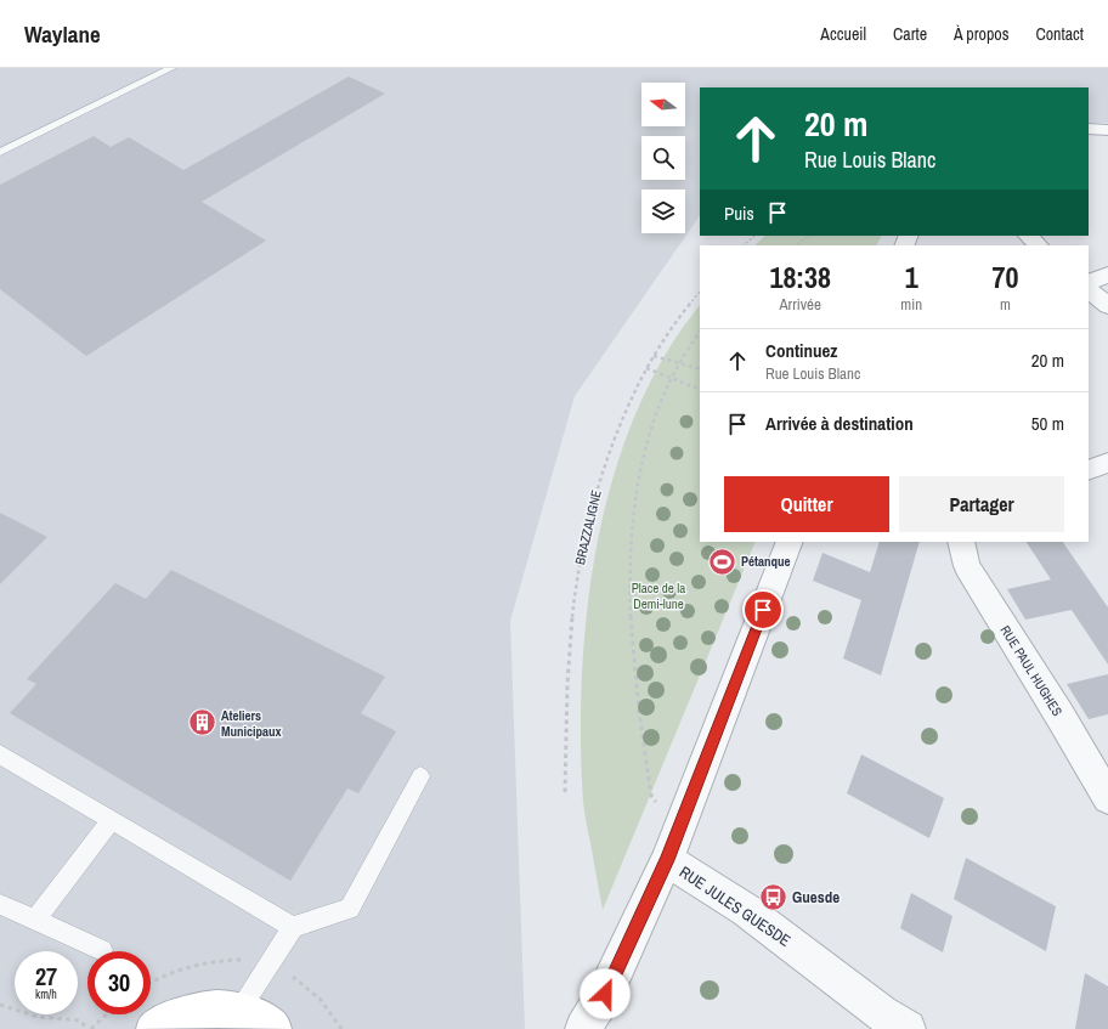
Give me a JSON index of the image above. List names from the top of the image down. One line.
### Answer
{"streets":{"street":["RUE PAUL HUGHES","RUE JULES GUESDE"],"path":["BRAZZALIGNE"]},"parks":["Place de la Demi-lune"],"places":{"sports":["Pétanque"],"building":["Ateliers Municipaux"],"bus stop":["Guesde"]},"north":"left","page":{"header":"Waylane","nav":["Accueil","Carte","À propos","Contact"],"turn":["20 m","Rue Louis Blanc"],"then":"Puis","eta":["18:38","Arrivée","1","min","70","m"],"list":[{"name":"Continuez","note":"Rue Louis Blanc","value":"20 m"},{"name":"Arrivée à destination","value":"50 m"}],"buttons":["Quitter","Partager"],"speed":"27 km/h","limit":"30"}}
